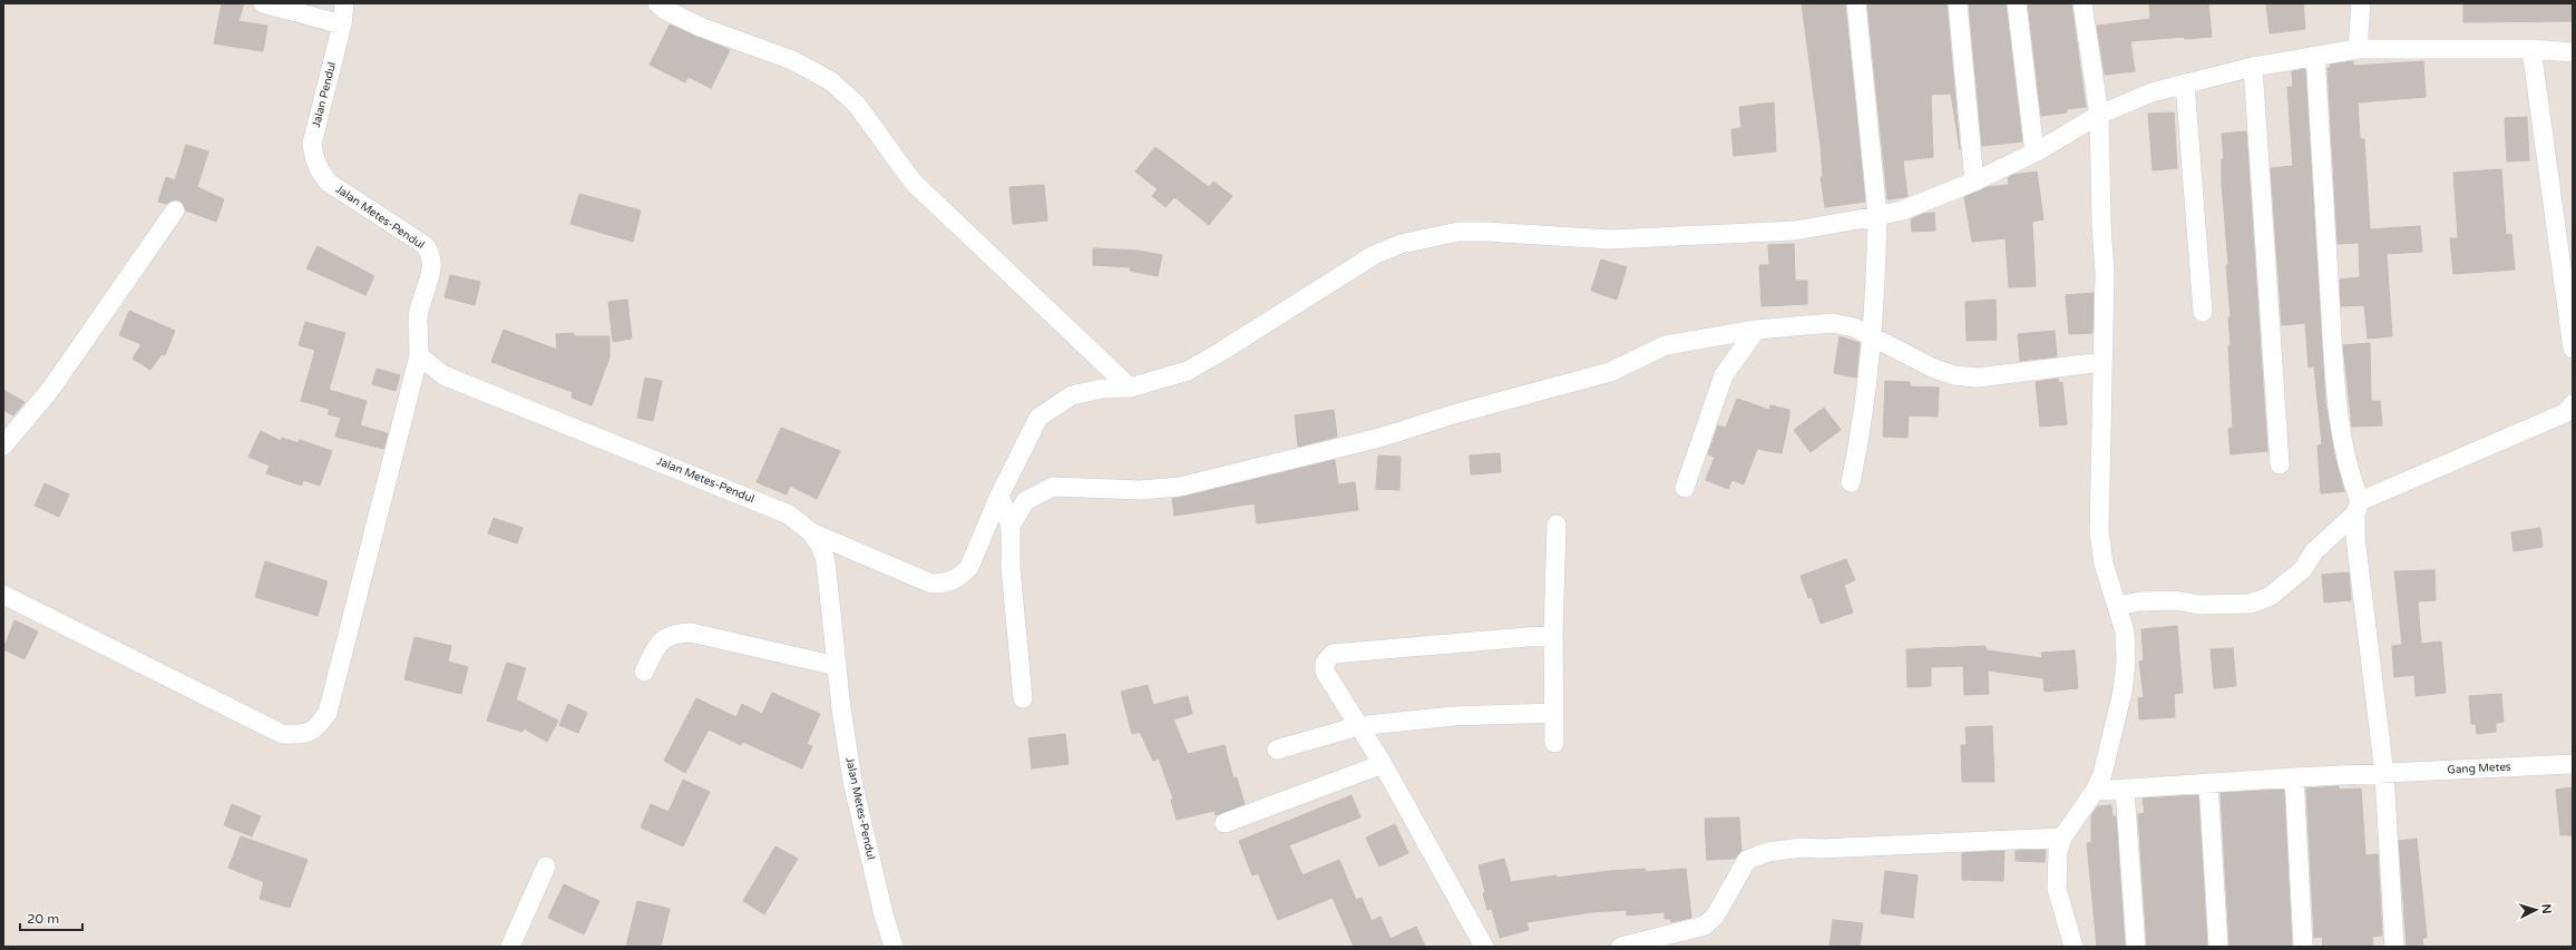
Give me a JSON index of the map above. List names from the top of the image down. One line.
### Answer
{"streets":{"street":["Jalan Pendul","Jalan Metes-Pendul","Gang Metes"]},"crossings":[["Jalan Pendul","Jalan Metes-Pendul"]],"scale_bar":"20 m","north":"right"}
